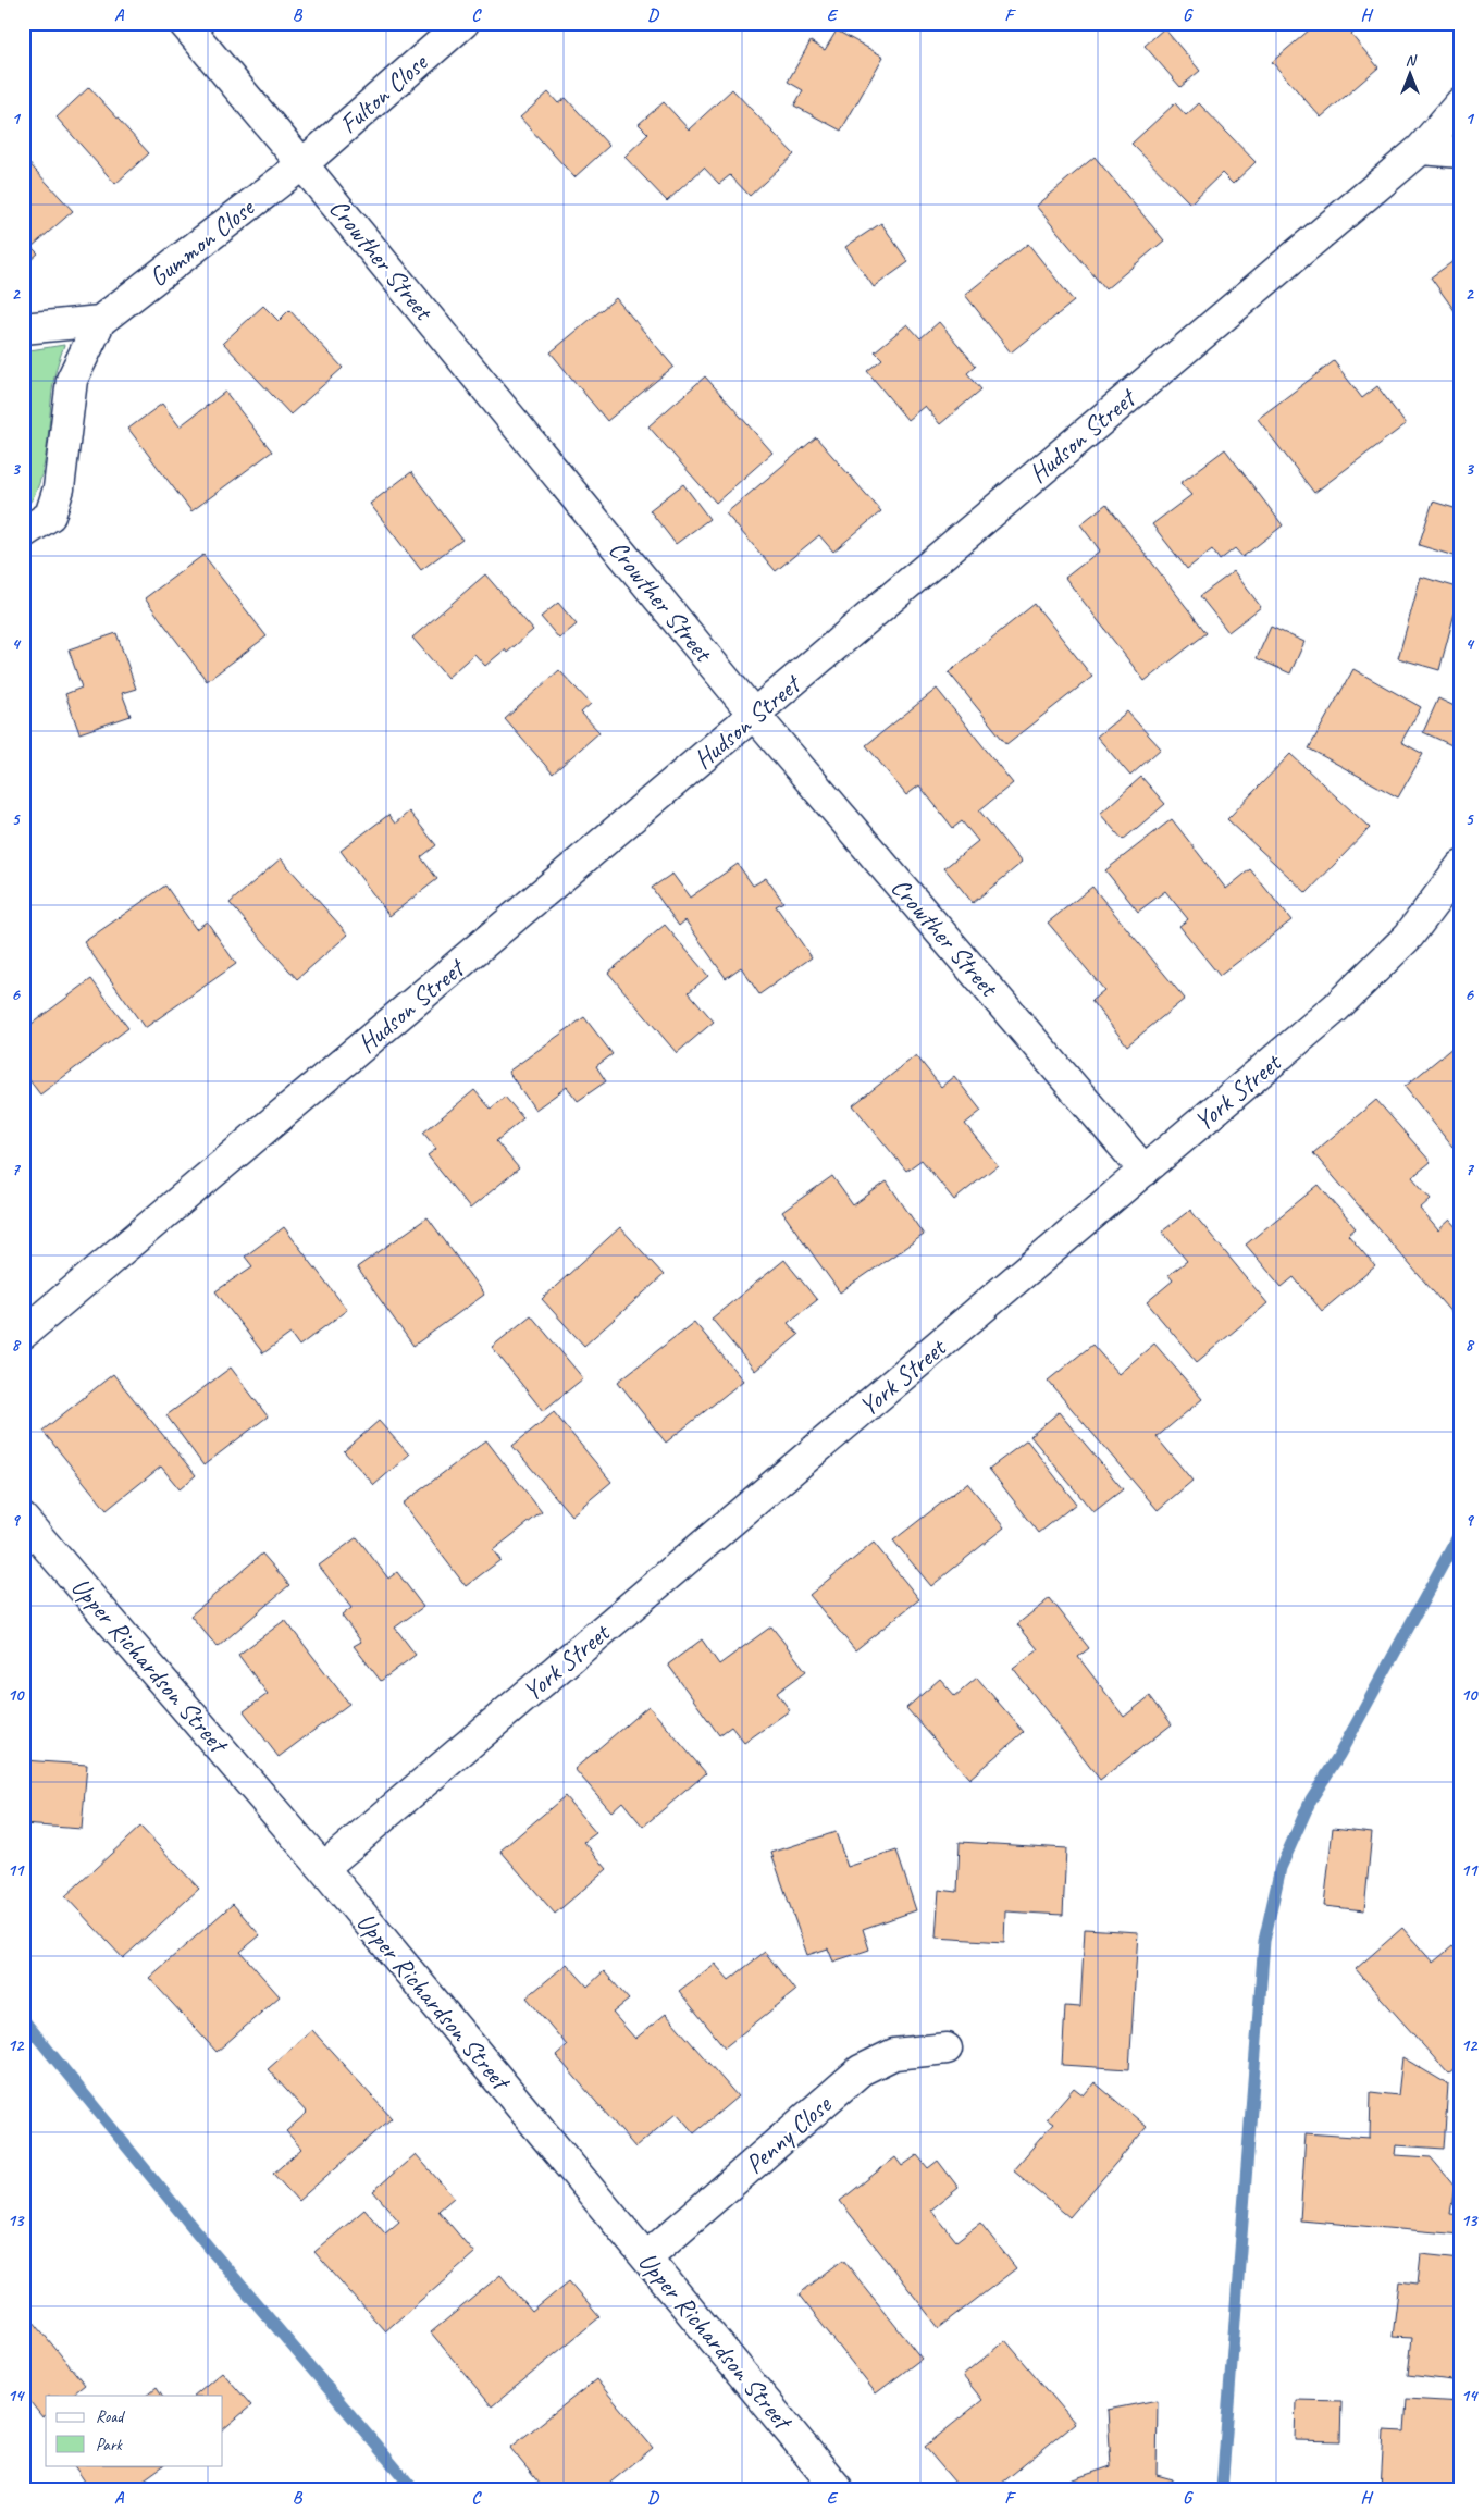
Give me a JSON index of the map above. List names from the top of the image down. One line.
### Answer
{"streets":{"street":["Fulton Close","Gummon Close","Crowther Street","Hudson Street","York Street","Upper Richardson Street","Penny Close"]},"crossings":[["Fulton Close","Gummon Close"],["Fulton Close","Crowther Street"],["Gummon Close","Crowther Street"],["Crowther Street","Hudson Street"],["Crowther Street","York Street"],["York Street","Upper Richardson Street"],["Upper Richardson Street","Penny Close"]],"legend":["Road","Park"],"north":"top","grid":{"columns":["A","B","C","D","E","F","G","H"],"rows":["1","2","3","4","5","6","7","8","9","10","11","12","13","14"]}}
